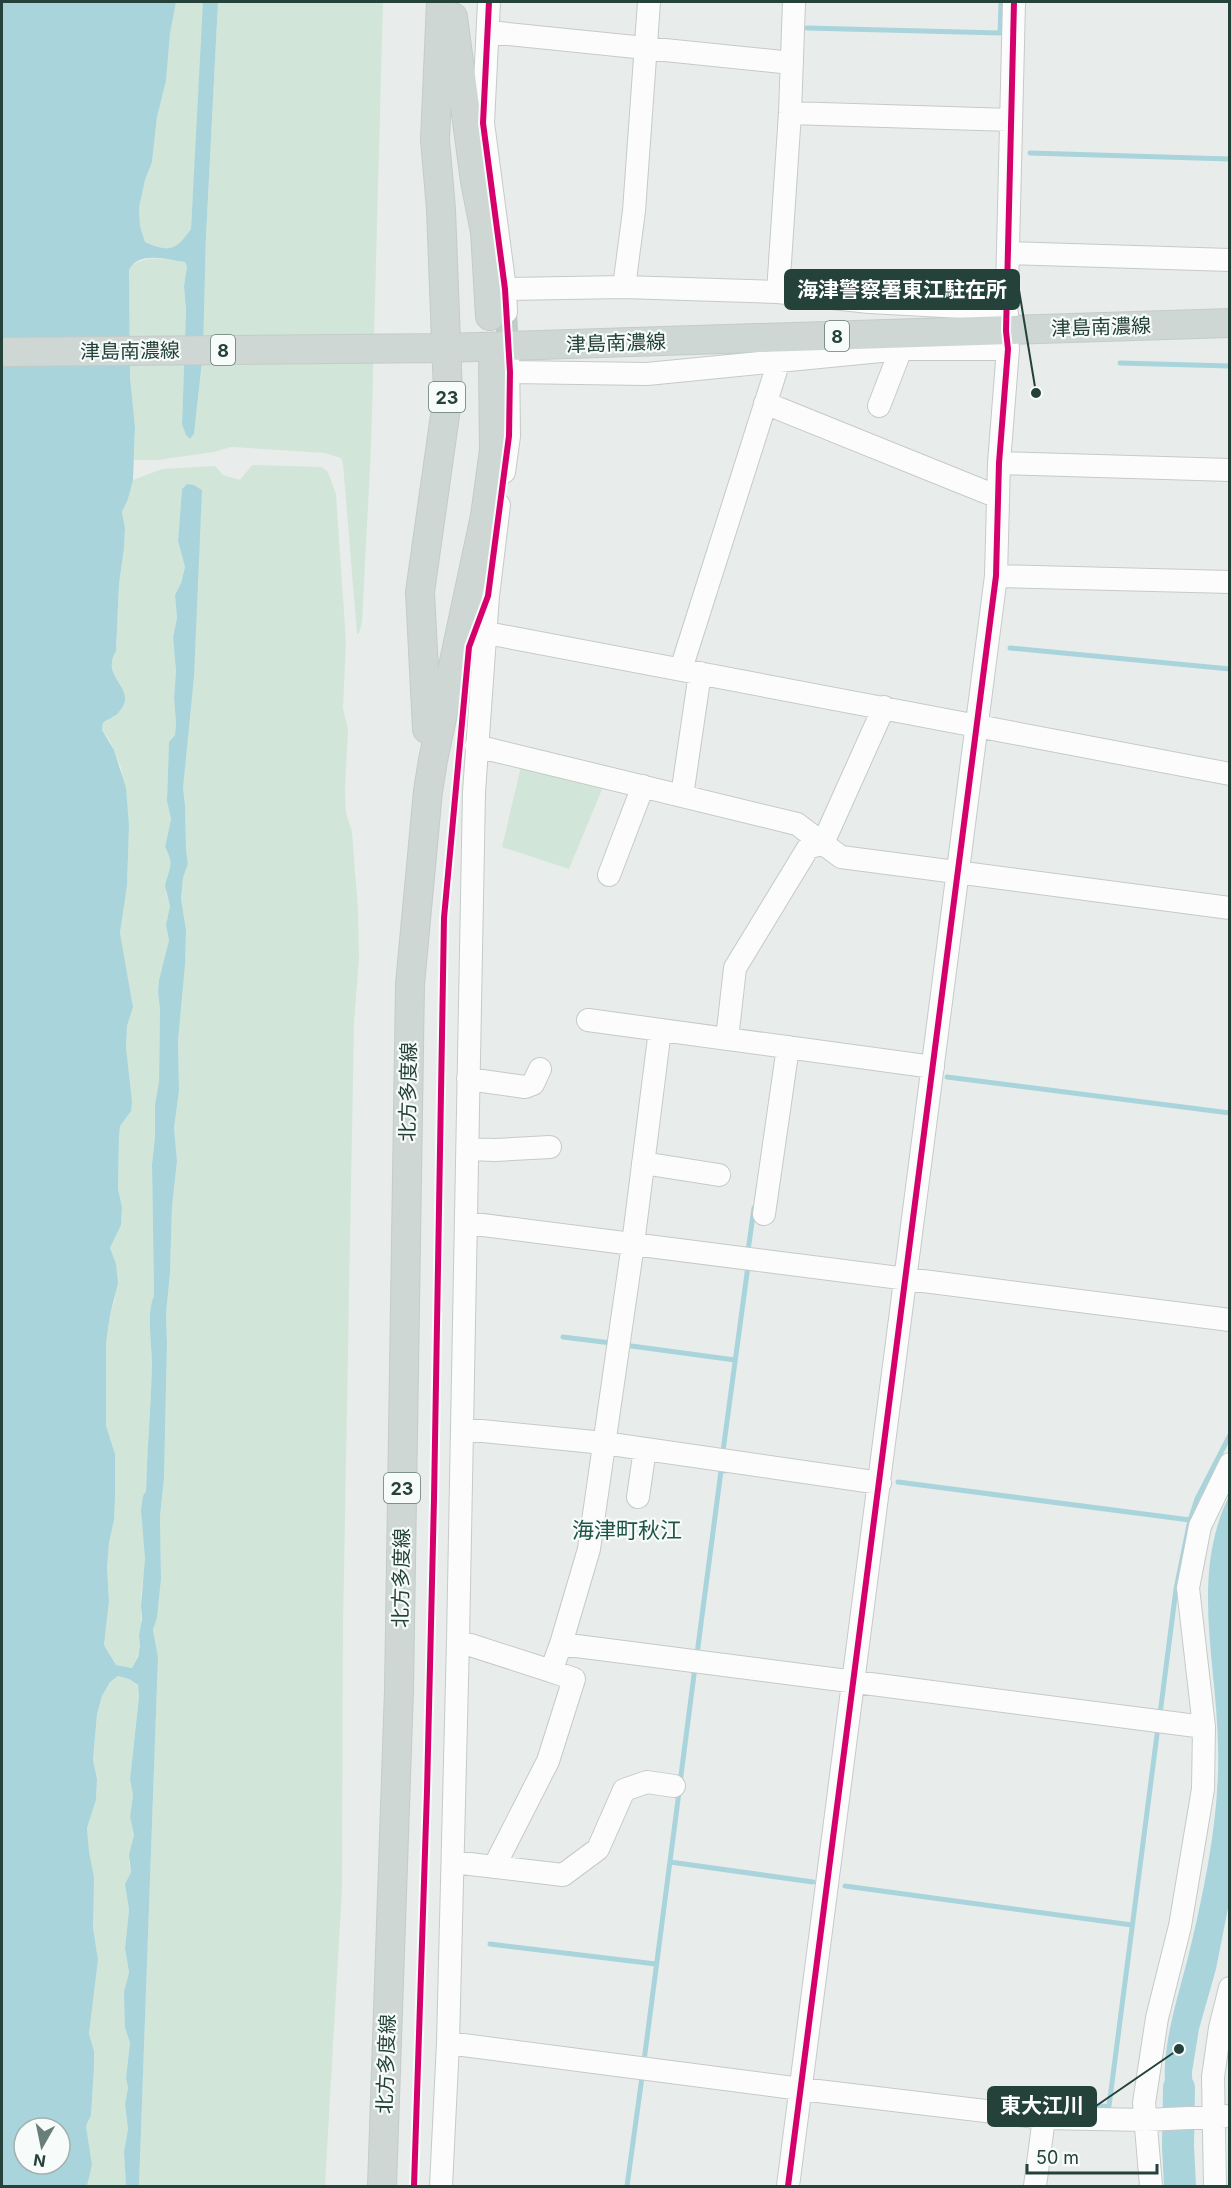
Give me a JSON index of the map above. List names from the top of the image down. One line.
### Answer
{"streets":{"main road":["津島南濃線","8","23","北方多度線"]},"crossings":[["津島南濃線","23"],["23","北方多度線"]],"districts":["海津町秋江"],"places":["海津警察署東江駐在所","東大江川"],"scale_bar":"50 m","north":"bottom"}
